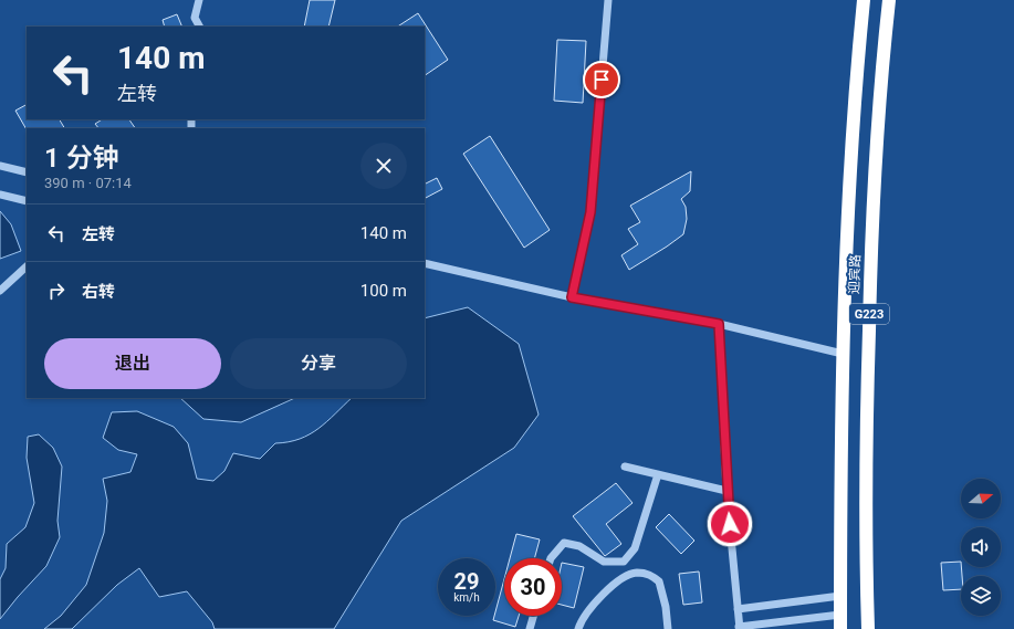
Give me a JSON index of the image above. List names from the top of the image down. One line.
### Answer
{"streets":{"highway":["迎宾路","G223"]},"north":"right","page":{"turn":["140 m","左转"],"heading":["1 分钟","390 m · 07:14"],"list":[{"name":"左转","value":"140 m"},{"name":"右转","value":"100 m"}],"buttons":["退出","分享"],"speed":"29 km/h","limit":"30"}}
